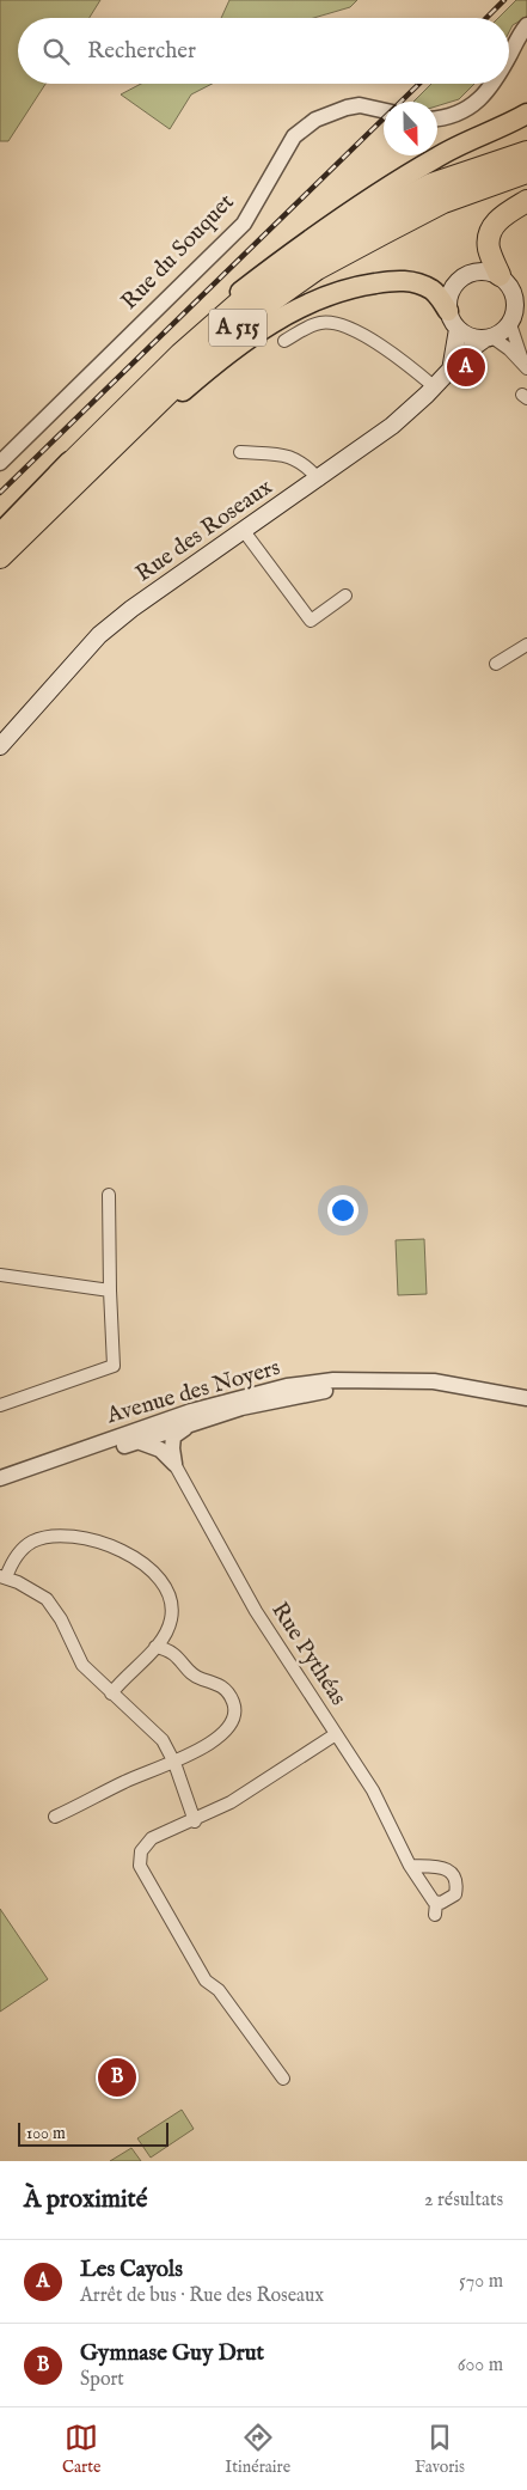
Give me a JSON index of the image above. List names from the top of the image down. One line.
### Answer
{"streets":{"highway":["A 515"],"main road":["Rue des Roseaux"],"street":["Rue du Souquet","Avenue des Noyers","Rue Pythéas"]},"scale_bar":"100 m","north":"bottom","page":{"search":"Rechercher","pins":["A","B"],"scale":"100 m","heading":["À proximité","2 résultats"],"list":[{"mark":"A","name":"Les Cayols","note":"Arrêt de bus · Rue des Roseaux","value":"570 m"},{"mark":"B","name":"Gymnase Guy Drut","note":"Sport","value":"600 m"}],"nav":["Carte","Itinéraire","Favoris"]}}
